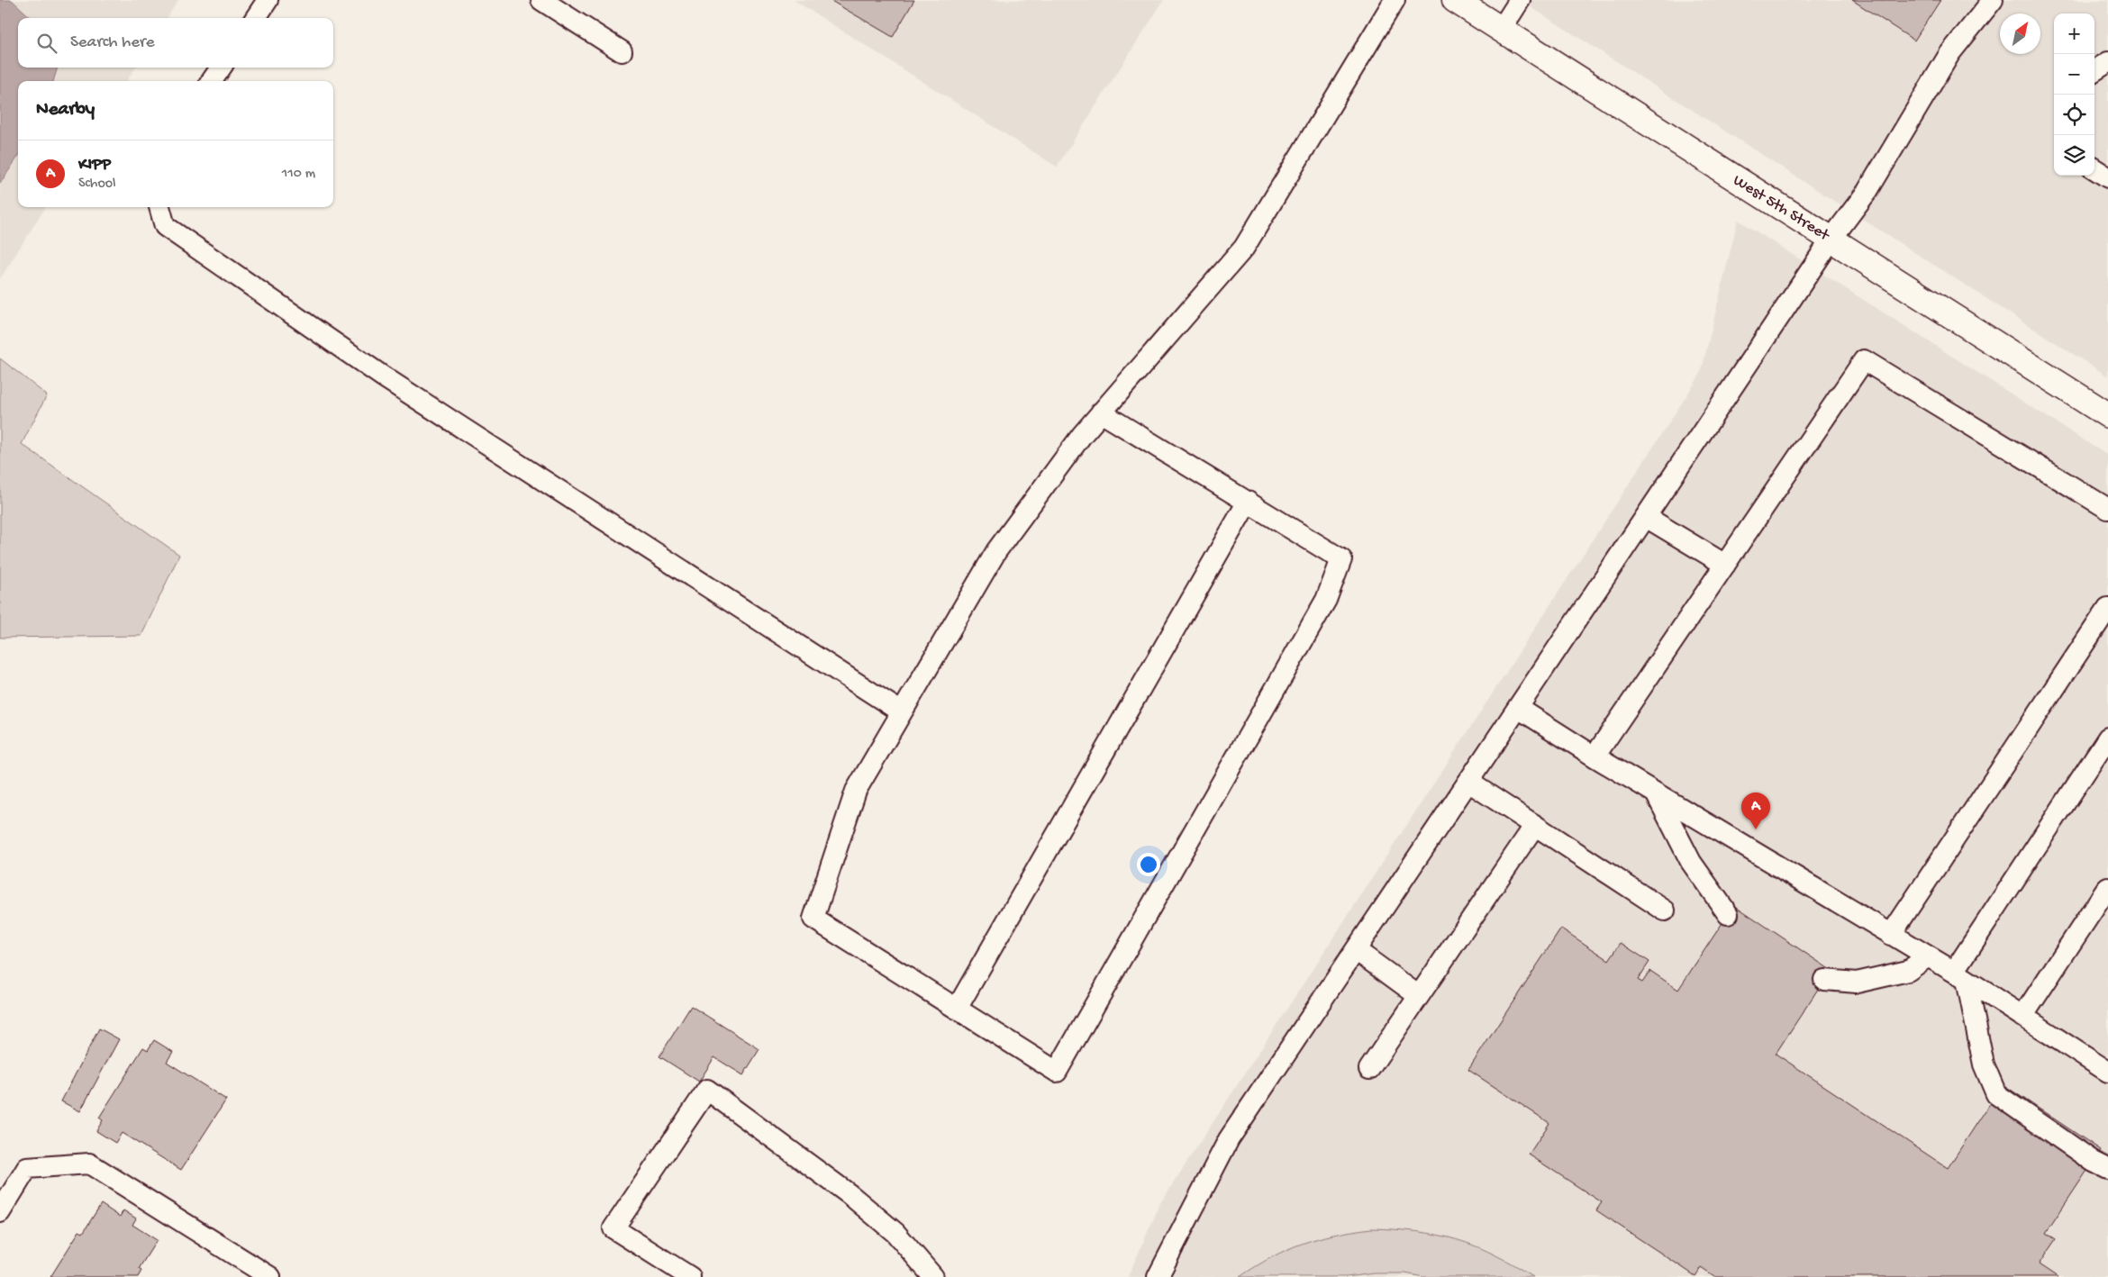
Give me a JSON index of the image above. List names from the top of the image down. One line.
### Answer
{"streets":{"street":["West 5th Street"]},"north":"top right","page":{"map_buttons":["+","−"],"search":"Search here","heading":"Nearby","list":[{"mark":"A","name":"KIPP","note":"School","value":"110 m"}],"pins":"A"}}
